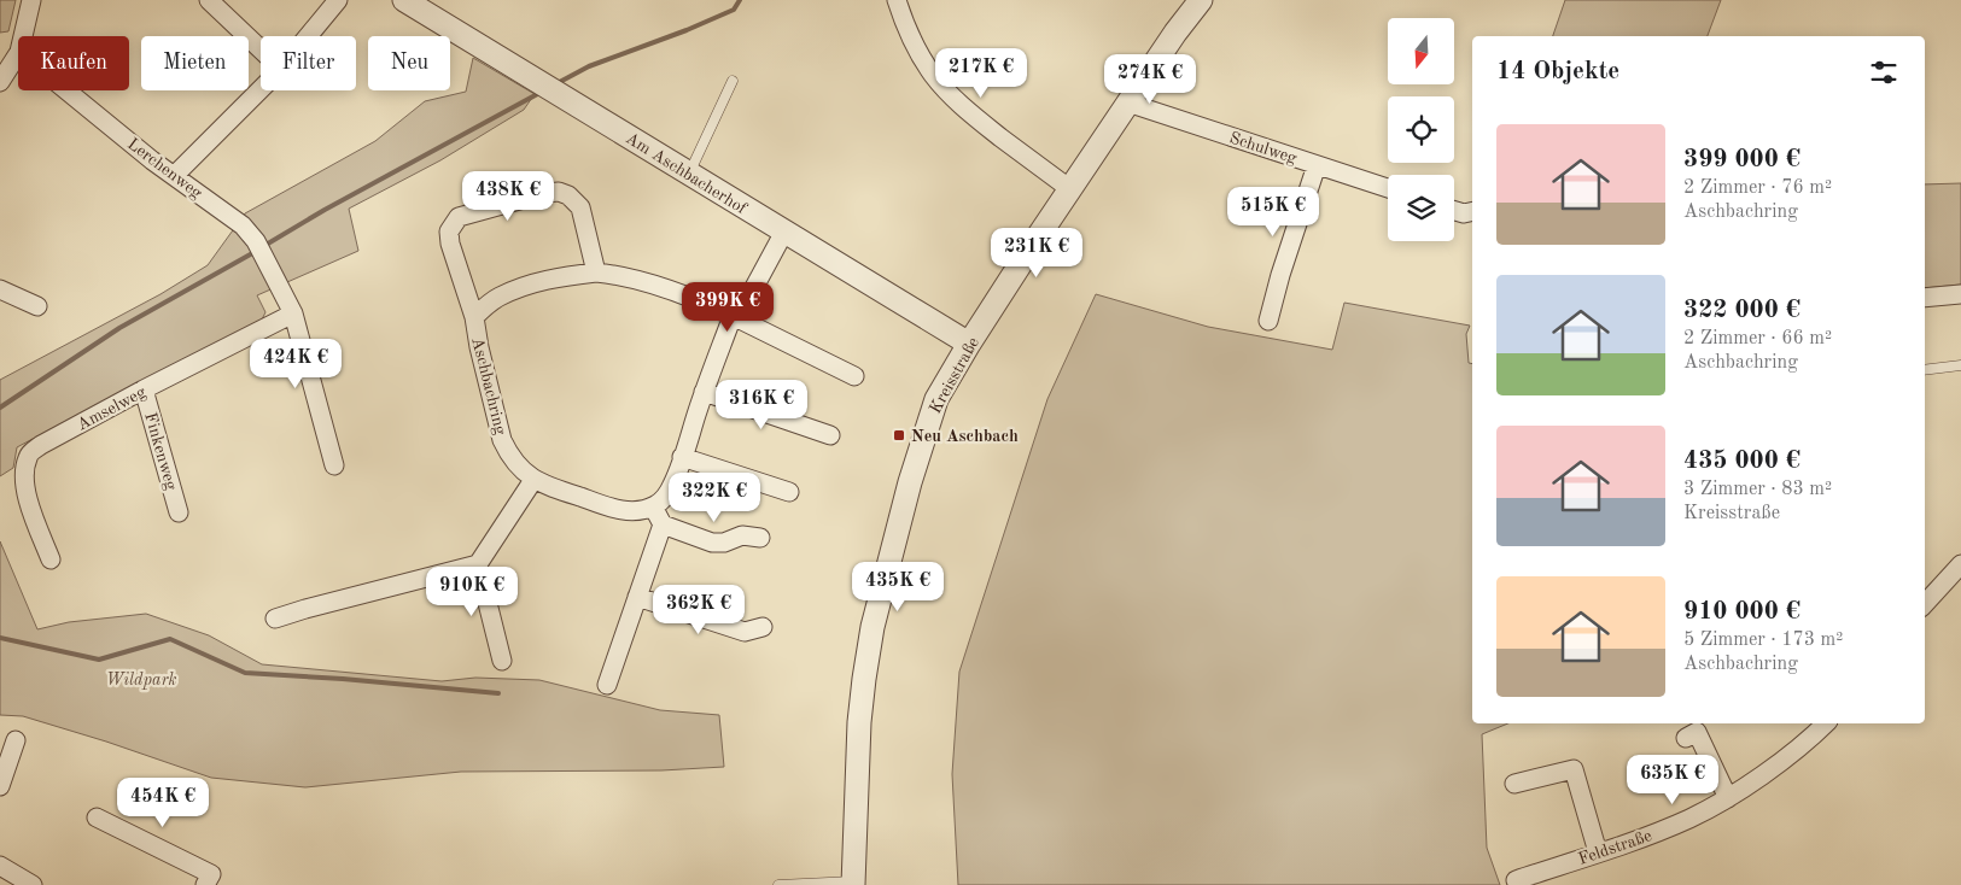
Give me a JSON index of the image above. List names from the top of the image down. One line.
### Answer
{"streets":{"street":["Schulweg","Lerchenweg","Am Aschbacherhof","Kreisstraße","Aschbachring","Amselweg","Finkenweg","Feldstraße"]},"crossings":[["Schulweg","Kreisstraße"],["Lerchenweg","Amselweg"],["Am Aschbacherhof","Kreisstraße"],["Amselweg","Finkenweg"]],"parks":["Wildpark"],"places":{"transit":["Neu Aschbach"]},"north":"bottom","page":{"chip":["Kaufen","Mieten","Filter","Neu"],"heading":"14 Objekte","price":["217K €","274K €","438K €","515K €","231K €","399K €","424K €","316K €","322K €","435K €","910K €","362K €","635K €","454K €"],"list":[{"name":"399 000 €","note":"2 Zimmer · 76 m² · Aschbachring"},{"name":"322 000 €","note":"2 Zimmer · 66 m² · Aschbachring"},{"name":"435 000 €","note":"3 Zimmer · 83 m² · Kreisstraße"},{"name":"910 000 €","note":"5 Zimmer · 173 m² · Aschbachring"}]}}
